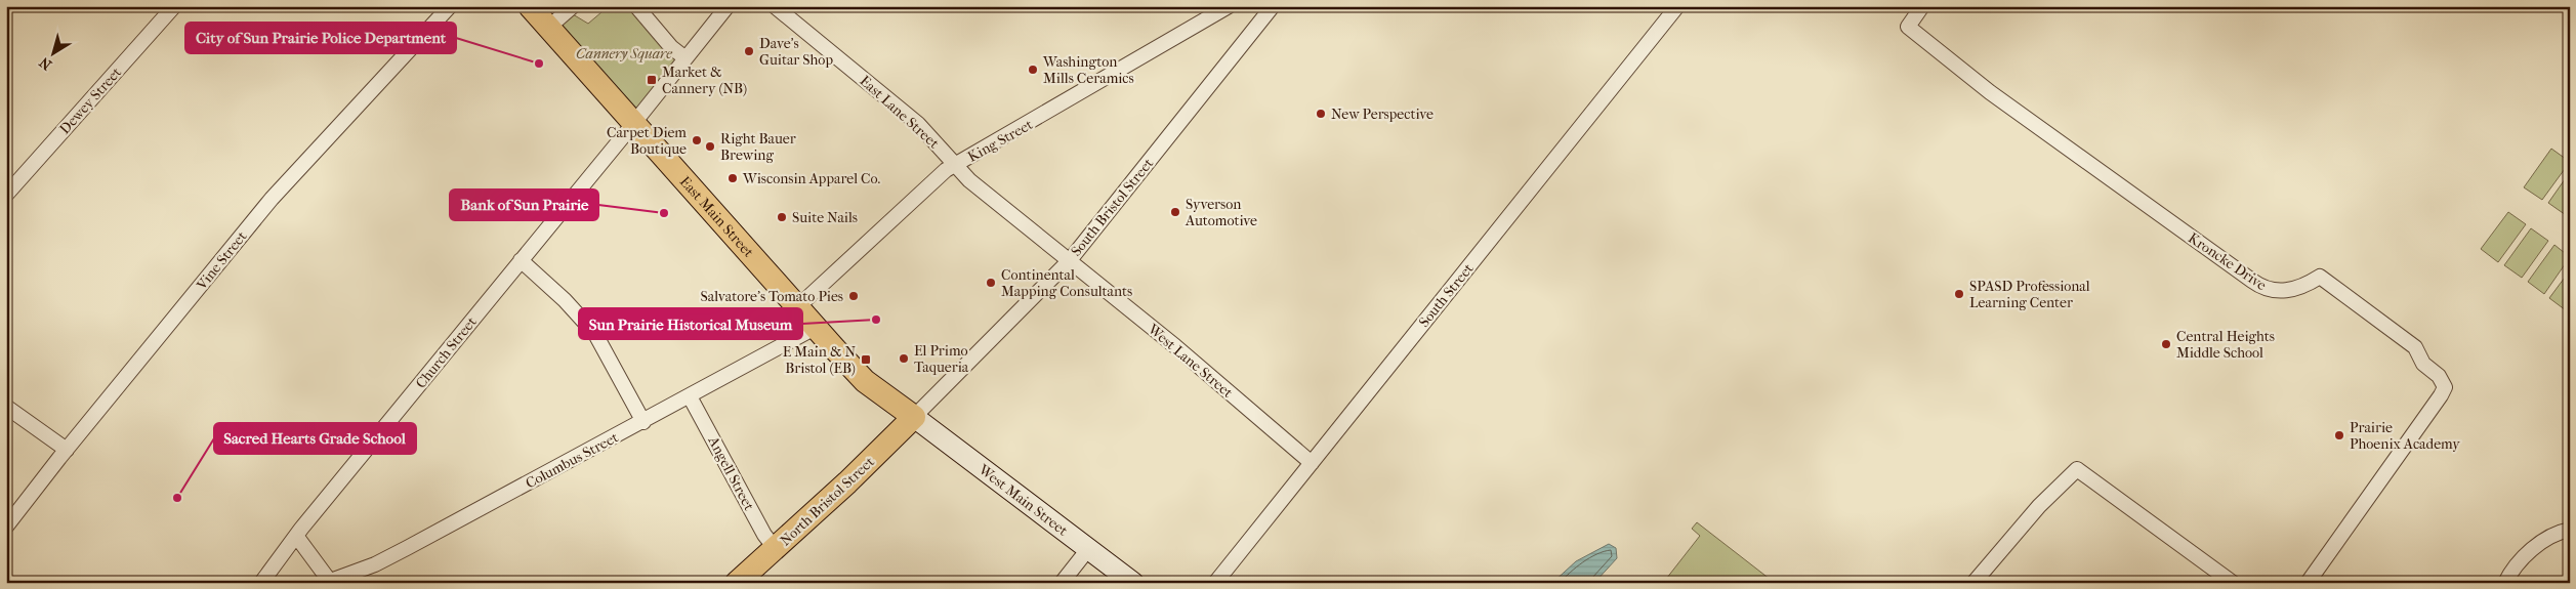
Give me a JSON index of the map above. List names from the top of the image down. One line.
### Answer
{"streets":{"main road":["East Main Street","West Main Street","North Bristol Street"],"street":["Dewey Street","East Lane Street","King Street","South Bristol Street","Vine Street","Kroncke Drive","South Street","Church Street","West Lane Street","Columbus Street","Angell Street"]},"crossings":[["East Lane Street","King Street"],["East Lane Street","South Bristol Street"],["East Lane Street","West Lane Street"],["King Street","East Main Street"],["South Bristol Street","East Main Street"],["South Bristol Street","West Lane Street"],["South Bristol Street","West Main Street"],["South Bristol Street","North Bristol Street"],["East Main Street","Church Street"],["East Main Street","Columbus Street"],["East Main Street","West Main Street"],["East Main Street","North Bristol Street"],["South Street","West Lane Street"],["Columbus Street","Angell Street"],["Angell Street","North Bristol Street"],["West Main Street","North Bristol Street"]],"parks":["Cannery Square"],"places":{"other":["Dave's Guitar Shop","City of Sun Prairie Police Department","Washington Mills Ceramics","New Perspective","Carpet Diem Boutique","Right Bauer Brewing","Wisconsin Apparel Co.","Syverson Automotive","Bank of Sun Prairie","Suite Nails","Continental Mapping Consultants","SPASD Professional Learning Center","Salvatore's Tomato Pies","Sun Prairie Historical Museum","Central Heights Middle School","El Primo Taqueria","Prairie Phoenix Academy","Sacred Hearts Grade School"],"transit":["Market & Cannery (NB)","E Main & N Bristol (EB)"]},"north":"bottom left"}
